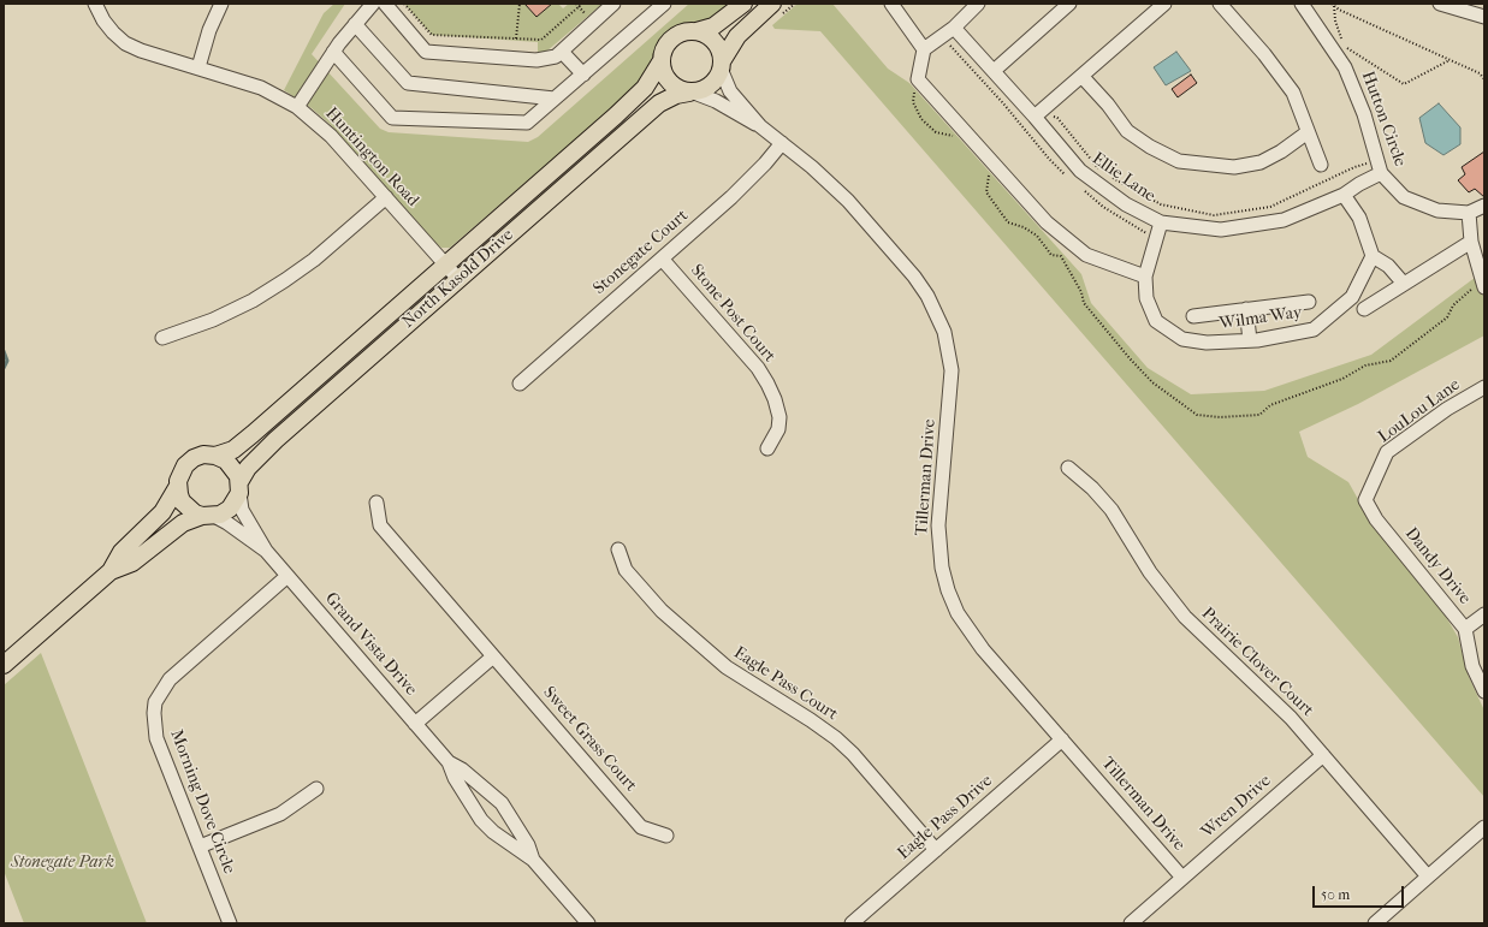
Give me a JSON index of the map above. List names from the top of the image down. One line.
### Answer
{"streets":{"main road":["North Kasold Drive"],"street":["Hutton Circle","Huntington Road","Ellie Lane","Stonegate Court","Stone Post Court","Wilma Way","LouLou Lane","Tillerman Drive","Dandy Drive","Grand Vista Drive","Prairie Clover Court","Eagle Pass Court","Sweet Grass Court","Morning Dove Circle","Wren Drive","Eagle Pass Drive"]},"crossings":[["Hutton Circle","Ellie Lane"],["Huntington Road","North Kasold Drive"],["Ellie Lane","Wilma Way"],["Stonegate Court","Stone Post Court"],["Stonegate Court","Tillerman Drive"],["North Kasold Drive","Tillerman Drive"],["North Kasold Drive","Grand Vista Drive"],["LouLou Lane","Dandy Drive"],["Tillerman Drive","Wren Drive"],["Tillerman Drive","Eagle Pass Drive"],["Grand Vista Drive","Morning Dove Circle"],["Prairie Clover Court","Wren Drive"],["Eagle Pass Court","Eagle Pass Drive"]],"parks":["Stonegate Park"],"scale_bar":"50 m"}
